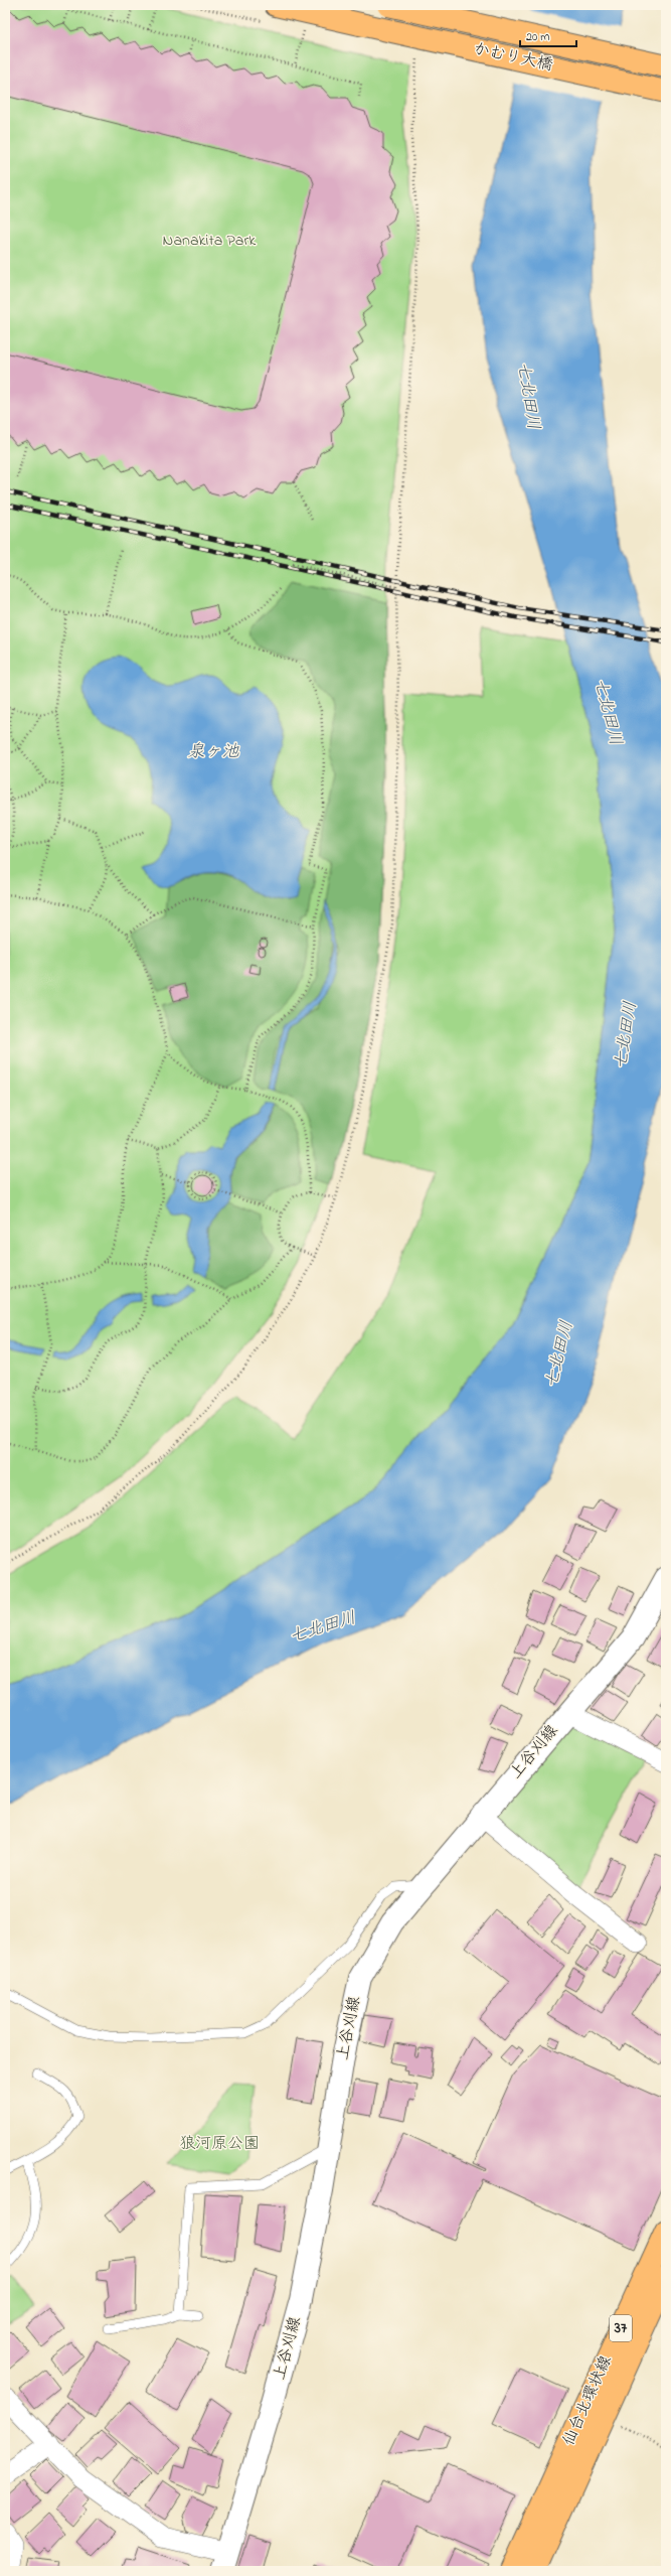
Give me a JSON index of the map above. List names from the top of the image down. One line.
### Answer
{"streets":{"main road":["かむり大橋","37","仙台北環状線"],"street":["上谷刈線"]},"water":["七北田川","泉ヶ池"],"parks":["Nanakita Park","狼河原公園"],"scale_bar":"20 m"}
